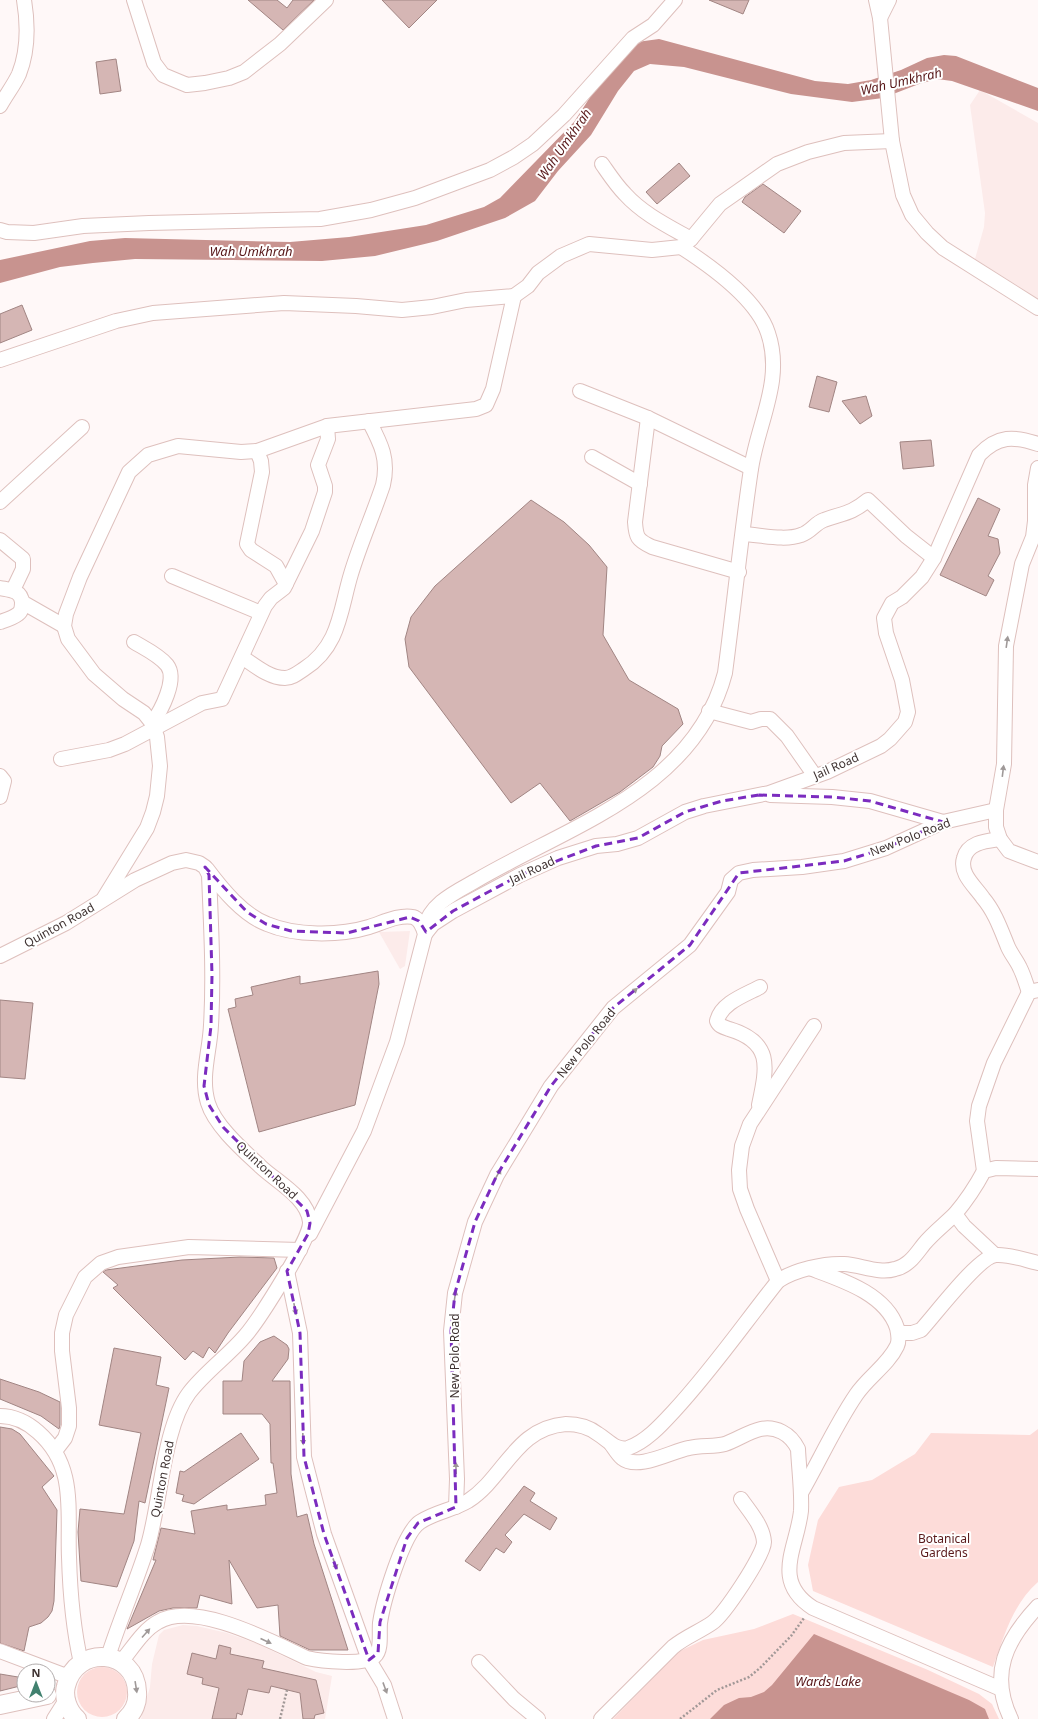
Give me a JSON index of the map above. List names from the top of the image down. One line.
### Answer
{"streets":{"street":["Jail Road","New Polo Road","Quinton Road"]},"one_way":["New Polo Road"],"water":["Wah Umkhrah","Wards Lake"],"parks":["Botanical Gardens"],"north":"top"}
